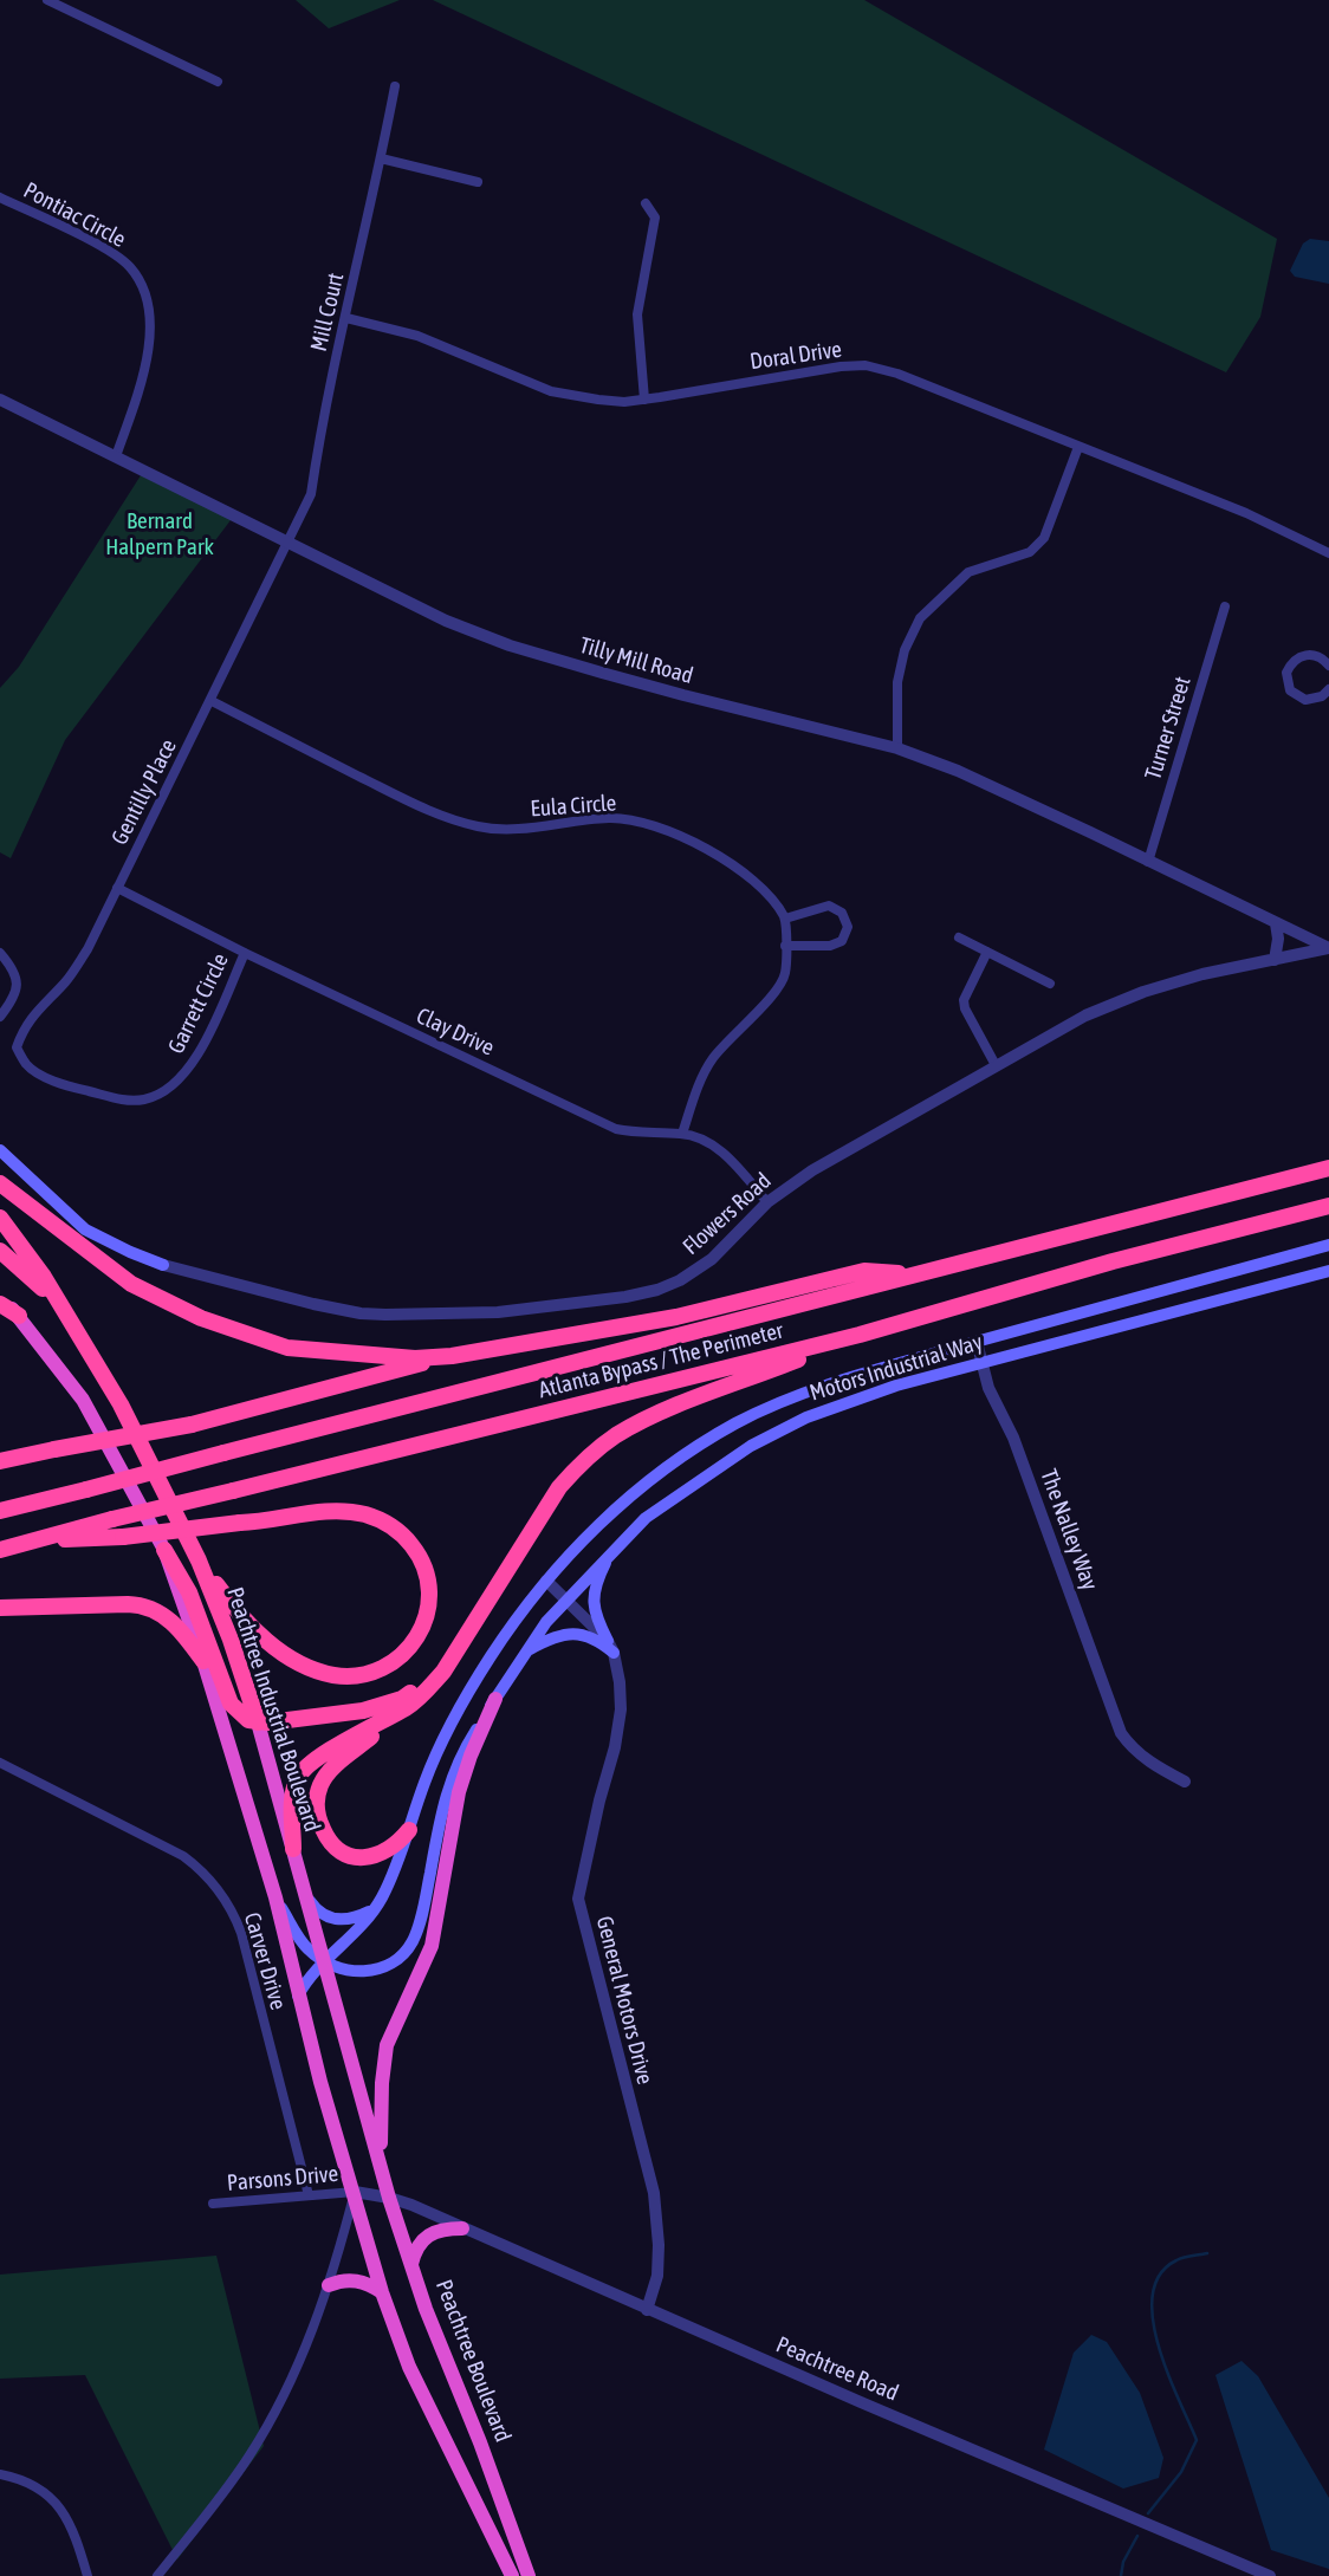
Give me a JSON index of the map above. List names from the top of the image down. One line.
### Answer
{"streets":{"highway":["Atlanta Bypass / The Perimeter","Peachtree Industrial Boulevard","Peachtree Boulevard"],"main road":["Flowers Road","Motors Industrial Way"],"street":["Pontiac Circle","Mill Court","Doral Drive","Tilly Mill Road","Turner Street","Gentilly Place","Eula Circle","Garrett Circle","Clay Drive","The Nalley Way","Carver Drive","General Motors Drive","Parsons Drive","Peachtree Road"]},"crossings":[["Pontiac Circle","Tilly Mill Road"],["Mill Court","Doral Drive"],["Mill Court","Tilly Mill Road"],["Mill Court","Gentilly Place"],["Tilly Mill Road","Turner Street"],["Tilly Mill Road","Gentilly Place"],["Tilly Mill Road","Flowers Road"],["Gentilly Place","Eula Circle"],["Gentilly Place","Garrett Circle"],["Gentilly Place","Clay Drive"],["Garrett Circle","Clay Drive"],["Clay Drive","Flowers Road"],["Motors Industrial Way","The Nalley Way"],["Motors Industrial Way","Peachtree Industrial Boulevard"],["Peachtree Industrial Boulevard","Peachtree Boulevard"],["Carver Drive","Parsons Drive"],["General Motors Drive","Peachtree Road"],["Parsons Drive","Peachtree Road"],["Peachtree Boulevard","Peachtree Road"]],"parks":["Bernard Halpern Park"]}
